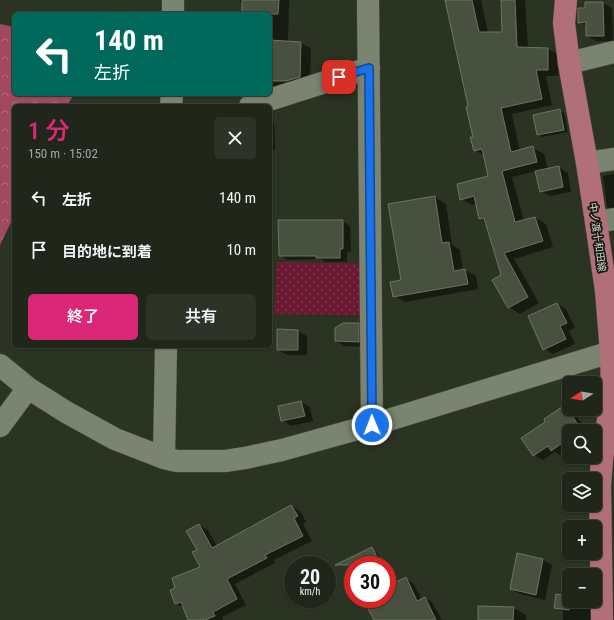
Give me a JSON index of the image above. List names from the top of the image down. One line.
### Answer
{"streets":{"main road":["中ノ渡十和田線"]},"north":"left","page":{"turn":["140 m","左折"],"heading":["1 分","150 m · 15:02"],"list":[{"name":"左折","value":"140 m"},{"name":"目的地に到着","value":"10 m"}],"buttons":["終了","共有"],"map_buttons":["+","−"],"speed":"20 km/h","limit":"30"}}
